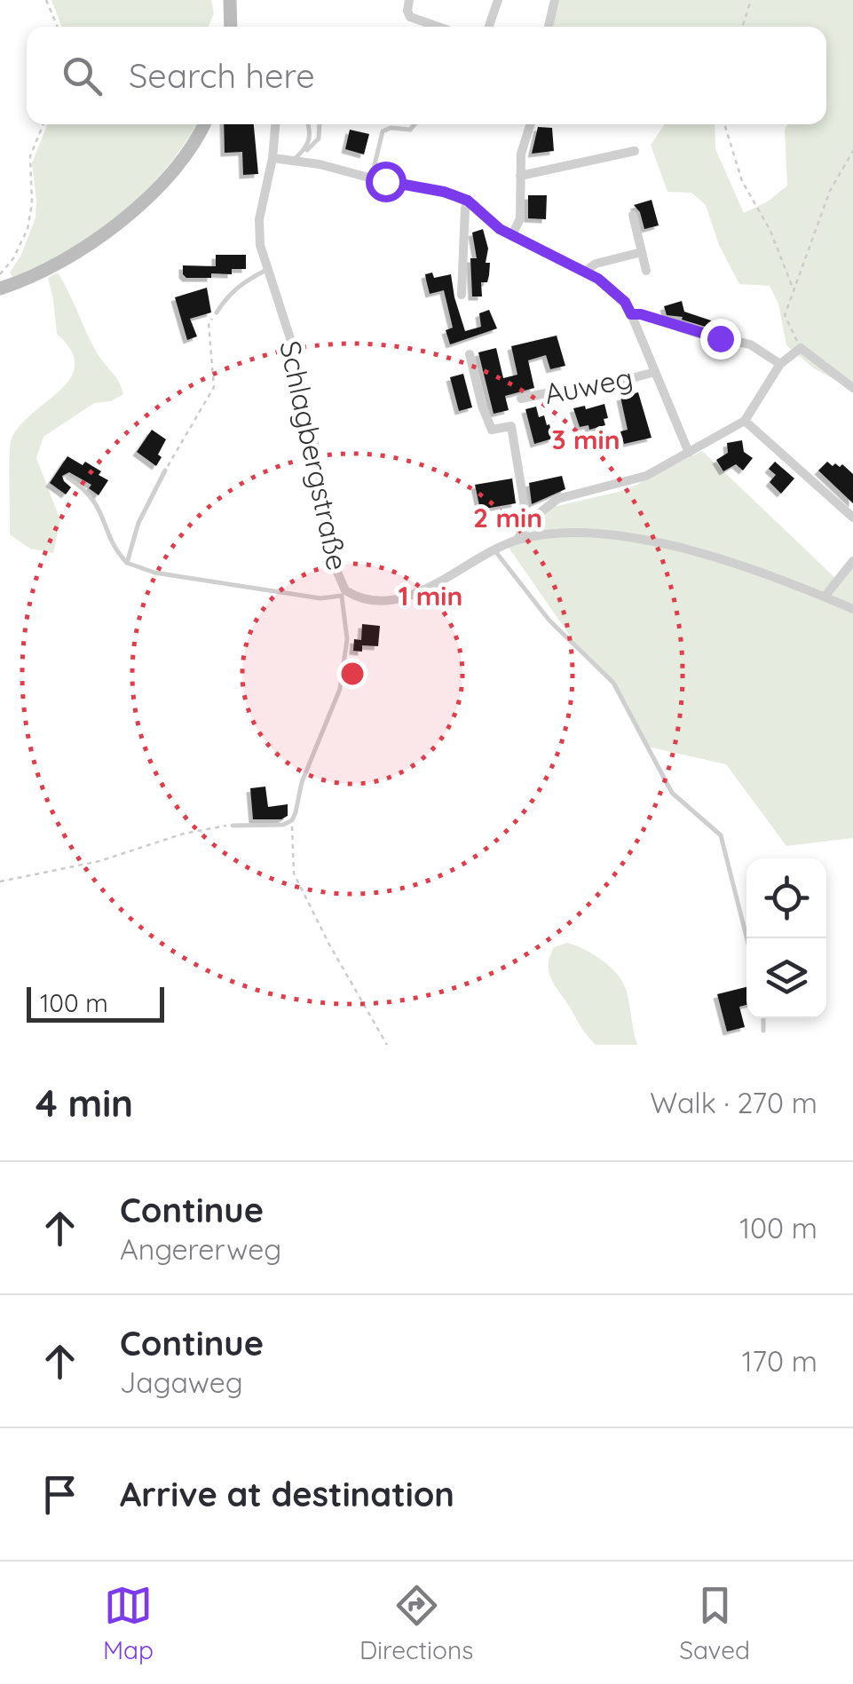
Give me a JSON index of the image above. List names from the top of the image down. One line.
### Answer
{"streets":{"street":["Auweg","Schlagbergstraße"]},"scale_bar":"100 m","page":{"search":"Search here","scale":"100 m","heading":["4 min","Walk · 270 m"],"list":[["Continue","Angererweg","100 m"],["Continue","Jagaweg","170 m"],"Arrive at destination"],"nav":["Map","Directions","Saved"]},"rings":["3 min","2 min","1 min"]}
